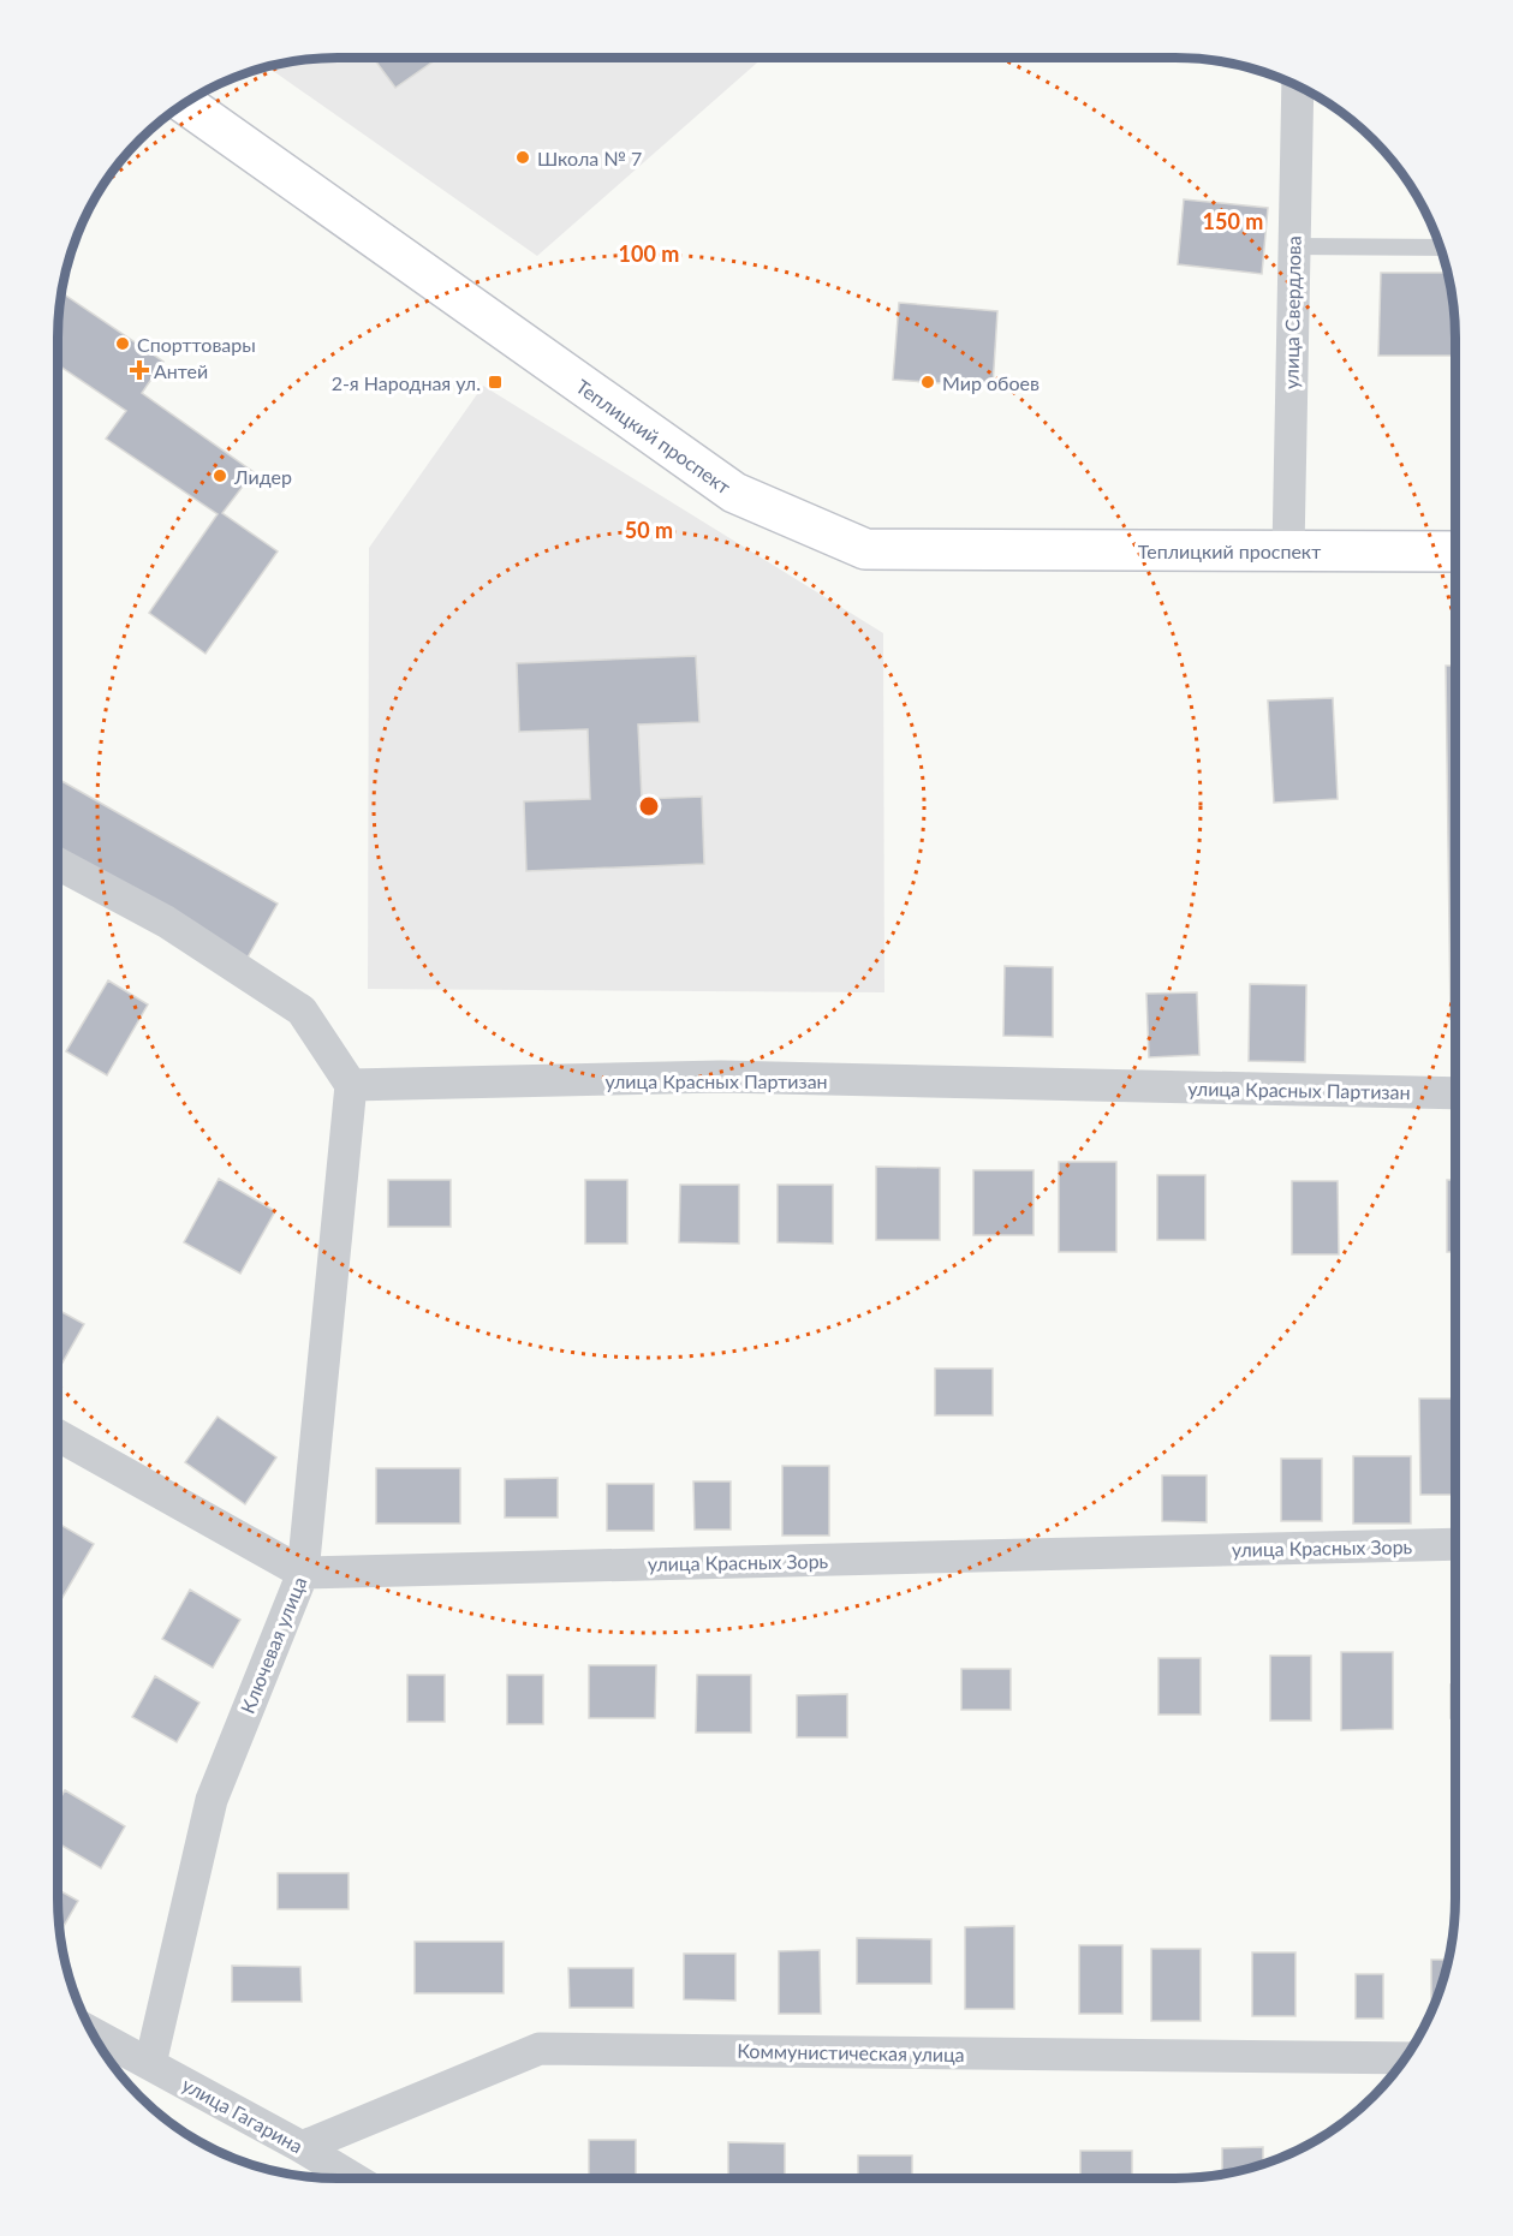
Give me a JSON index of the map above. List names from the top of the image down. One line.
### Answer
{"streets":{"main road":["Теплицкий проспект"],"street":["улица Свердлова","улица Красных Партизан","улица Красных Зорь","Ключевая улица","Коммунистическая улица","улица Гагарина"]},"crossings":[["улица Свердлова","Теплицкий проспект"],["улица Красных Партизан","Ключевая улица"],["улица Красных Зорь","Ключевая улица"],["Ключевая улица","улица Гагарина"],["Коммунистическая улица","улица Гагарина"]],"places":{"other":["Школа № 7","Спорттовары","Мир обоев","Лидер"],"health":["Антей"],"transit":["2-я Народная ул."]},"rings":["150 m","100 m","50 m"]}
